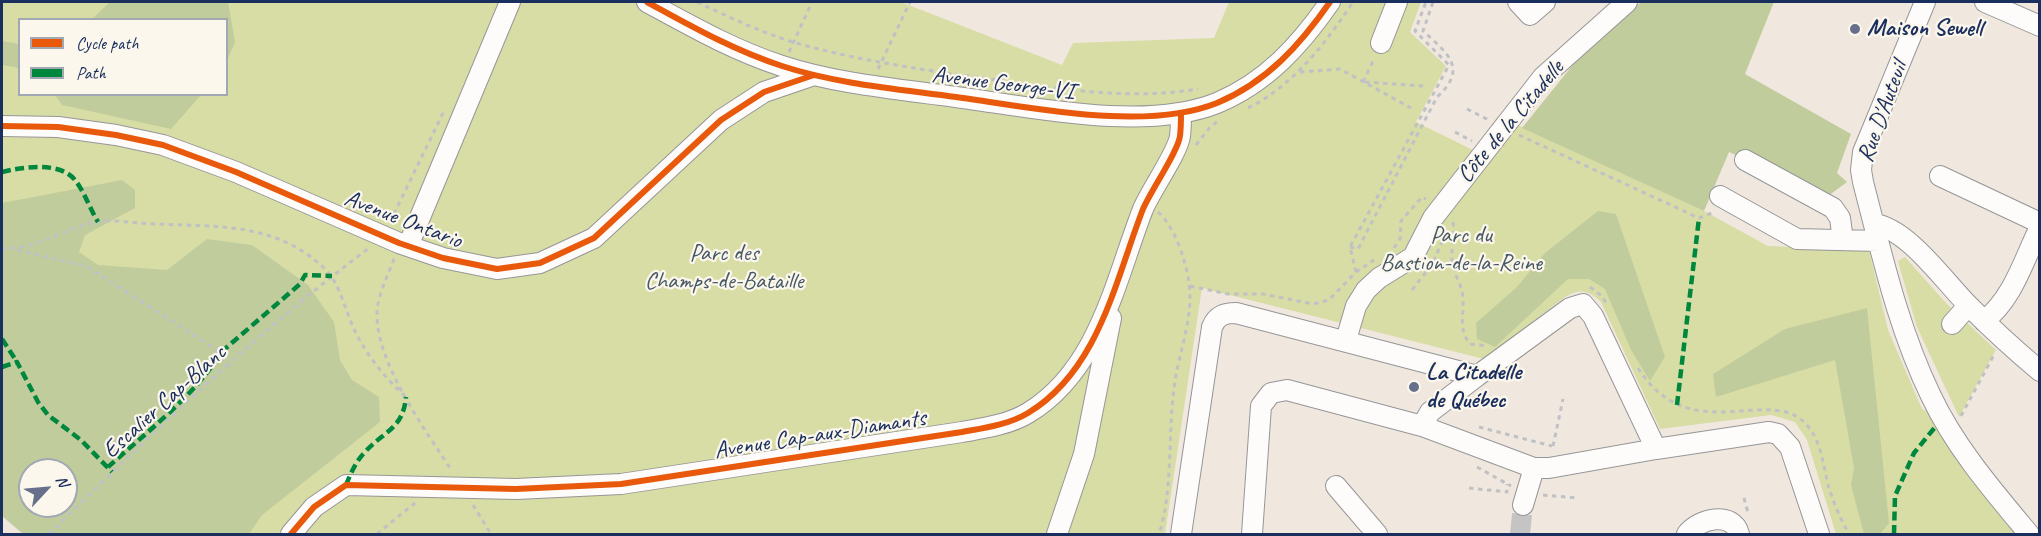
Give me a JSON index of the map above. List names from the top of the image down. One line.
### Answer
{"streets":{"street":["Avenue George-VI","Rue D'Auteuil","Côte de la Citadelle","Avenue Ontario","Avenue Cap-aux-Diamants"],"path":["Escalier Cap-Blanc"]},"crossings":[["Avenue George-VI","Avenue Ontario"],["Avenue George-VI","Avenue Cap-aux-Diamants"],["Avenue Ontario","Escalier Cap-Blanc"]],"parks":["Parc du Bastion-de-la-Reine","Parc des Champs-de-Bataille"],"places":["Maison Sewell","La Citadelle de Québec"],"legend":["Cycle path","Path"],"north":"top right"}
